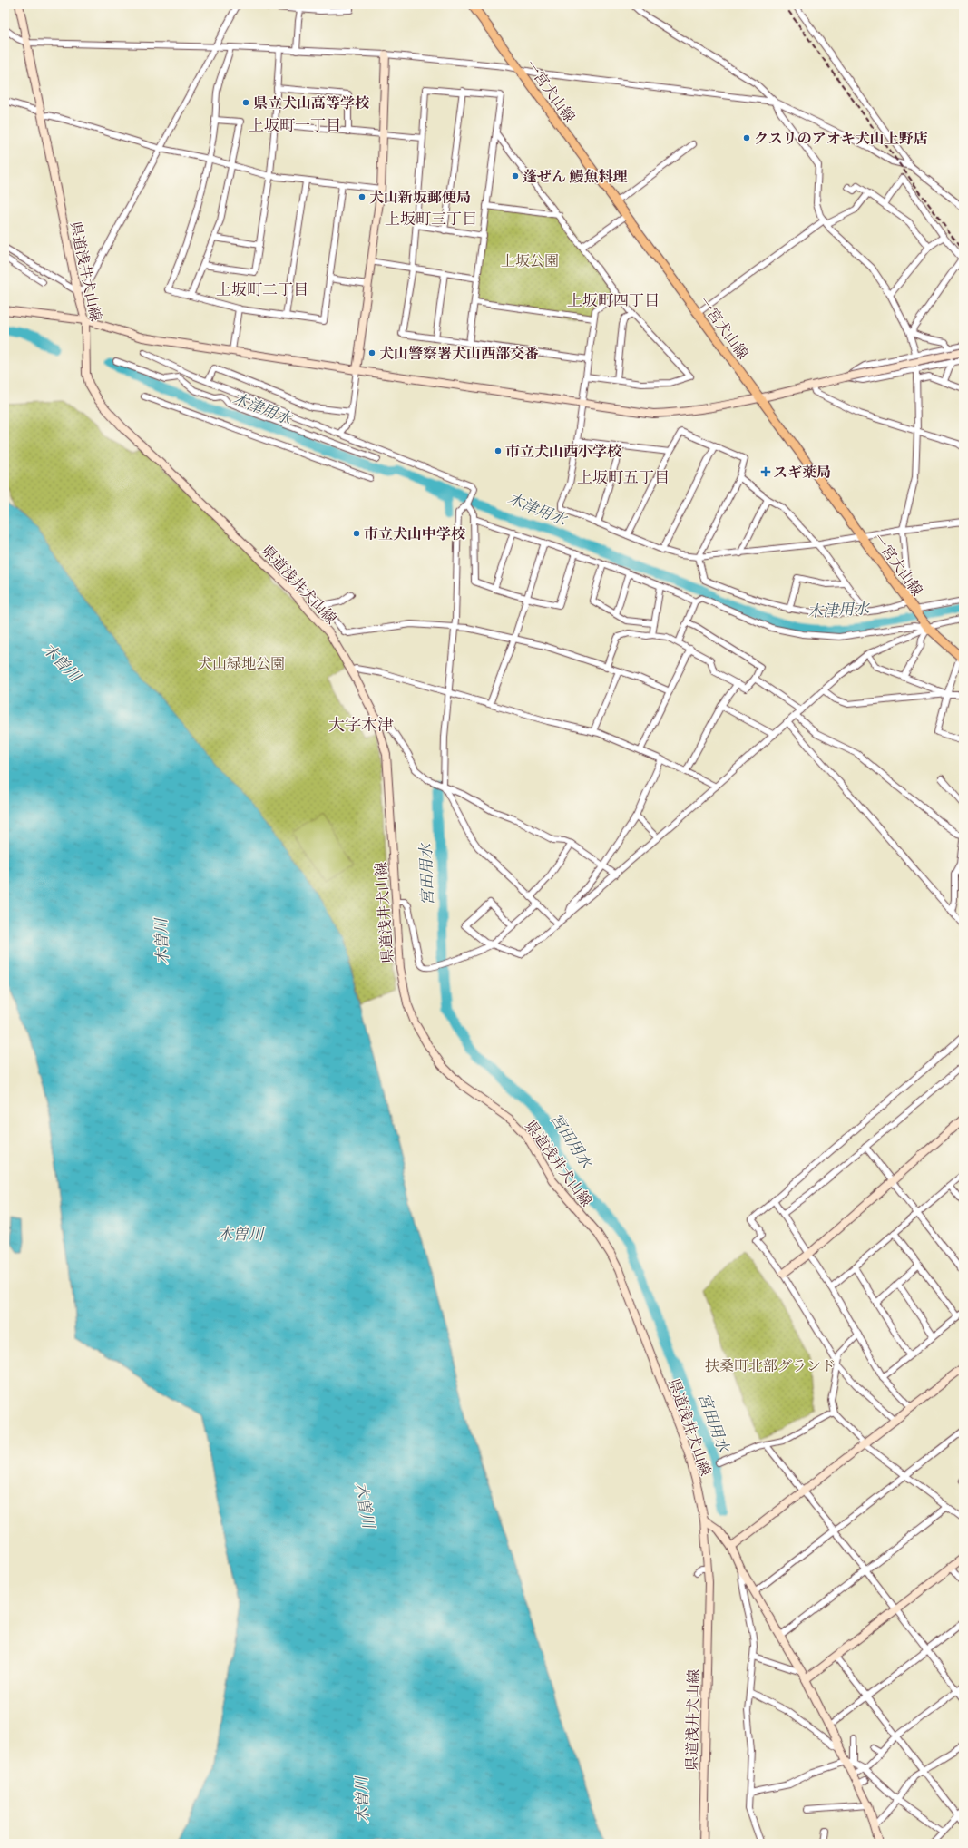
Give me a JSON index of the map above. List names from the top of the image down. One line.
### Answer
{"streets":{"main road":["一宮犬山線"],"street":["県道浅井犬山線"]},"districts":["上坂町一丁目","上坂町三丁目","上坂町二丁目","上坂町四丁目","上坂町五丁目","大字木津"],"water":["木津用水","木曽川","宮田用水"],"parks":["上坂公園","犬山緑地公園","扶桑町北部グランド"],"places":{"other":["県立犬山高等学校","クスリのアオキ犬山上野店","蓬ぜん 鰻魚料理","犬山新坂郵便局","犬山警察署犬山西部交番","市立犬山西小学校","市立犬山中学校"],"health":["スギ薬局"]}}
